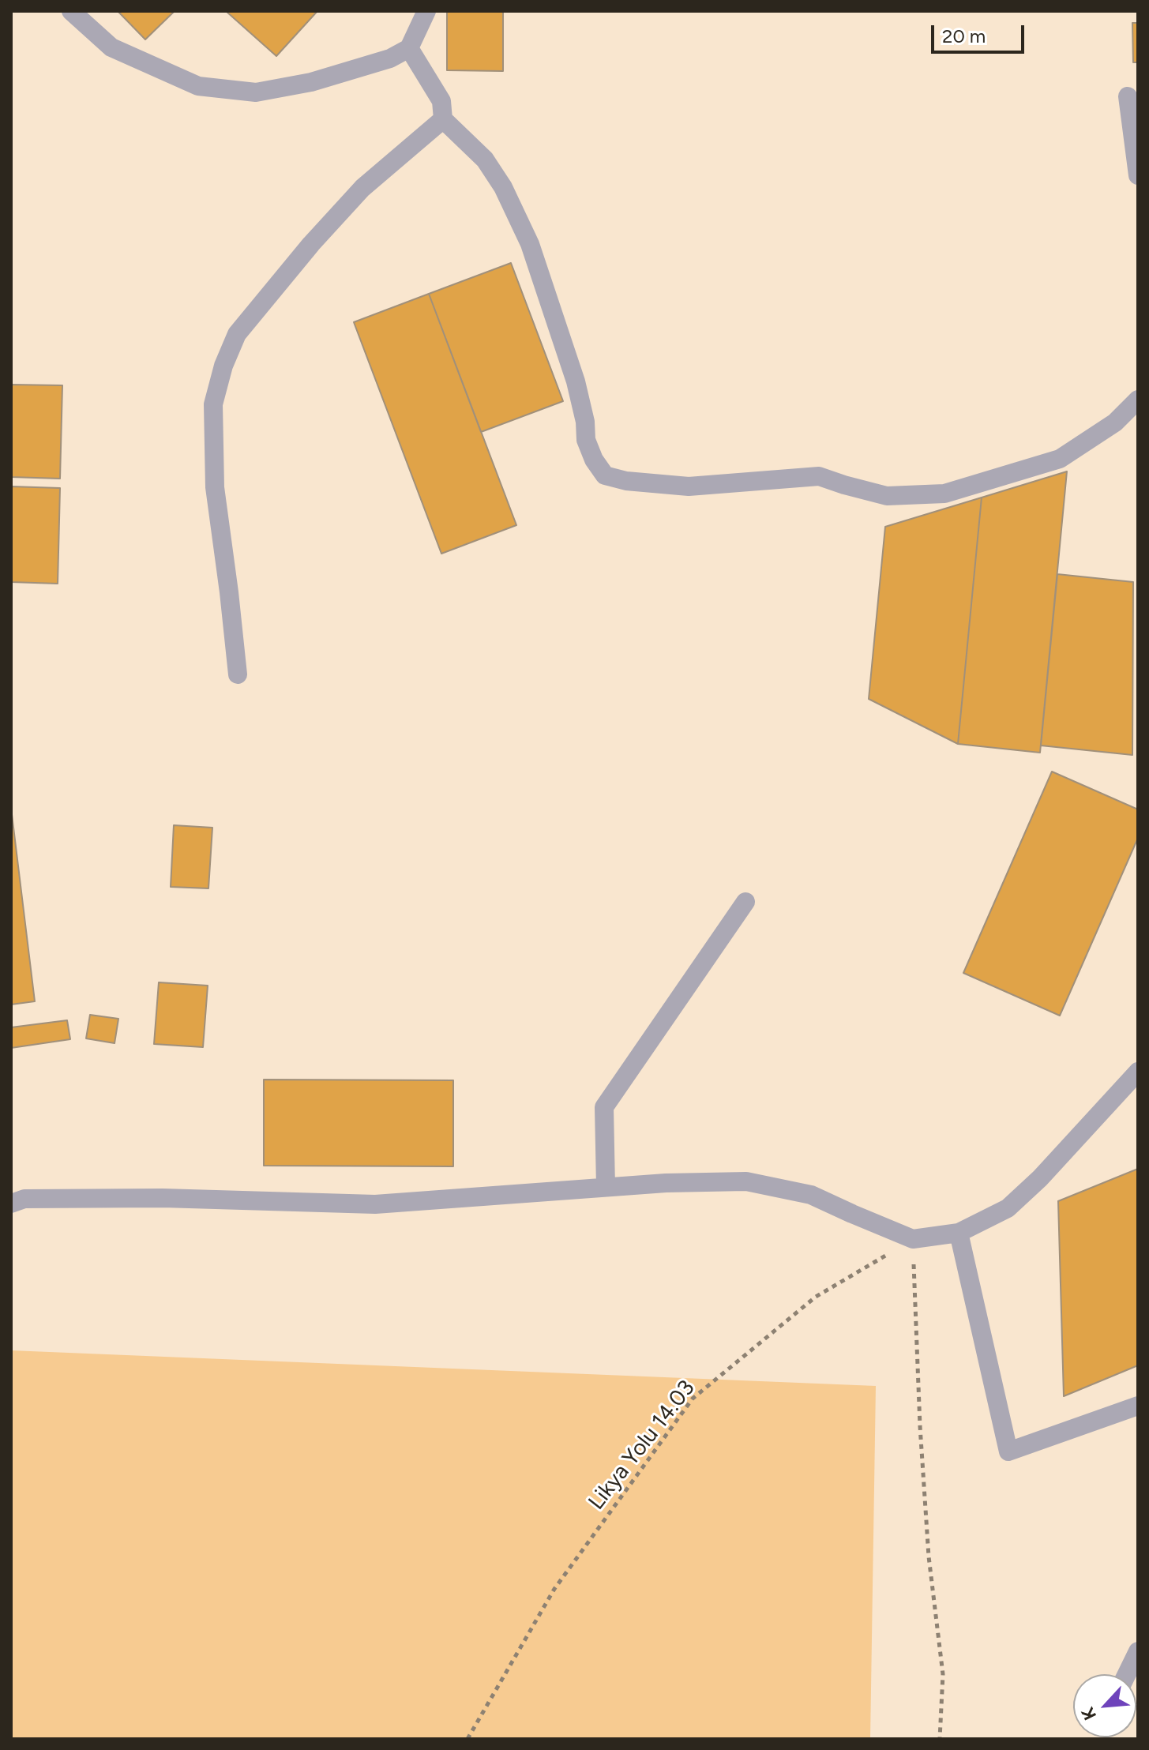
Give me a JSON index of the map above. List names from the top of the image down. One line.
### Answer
{"streets":{"path":["Likya Yolu 14.03"]},"scale_bar":"20 m","north":"bottom left"}
